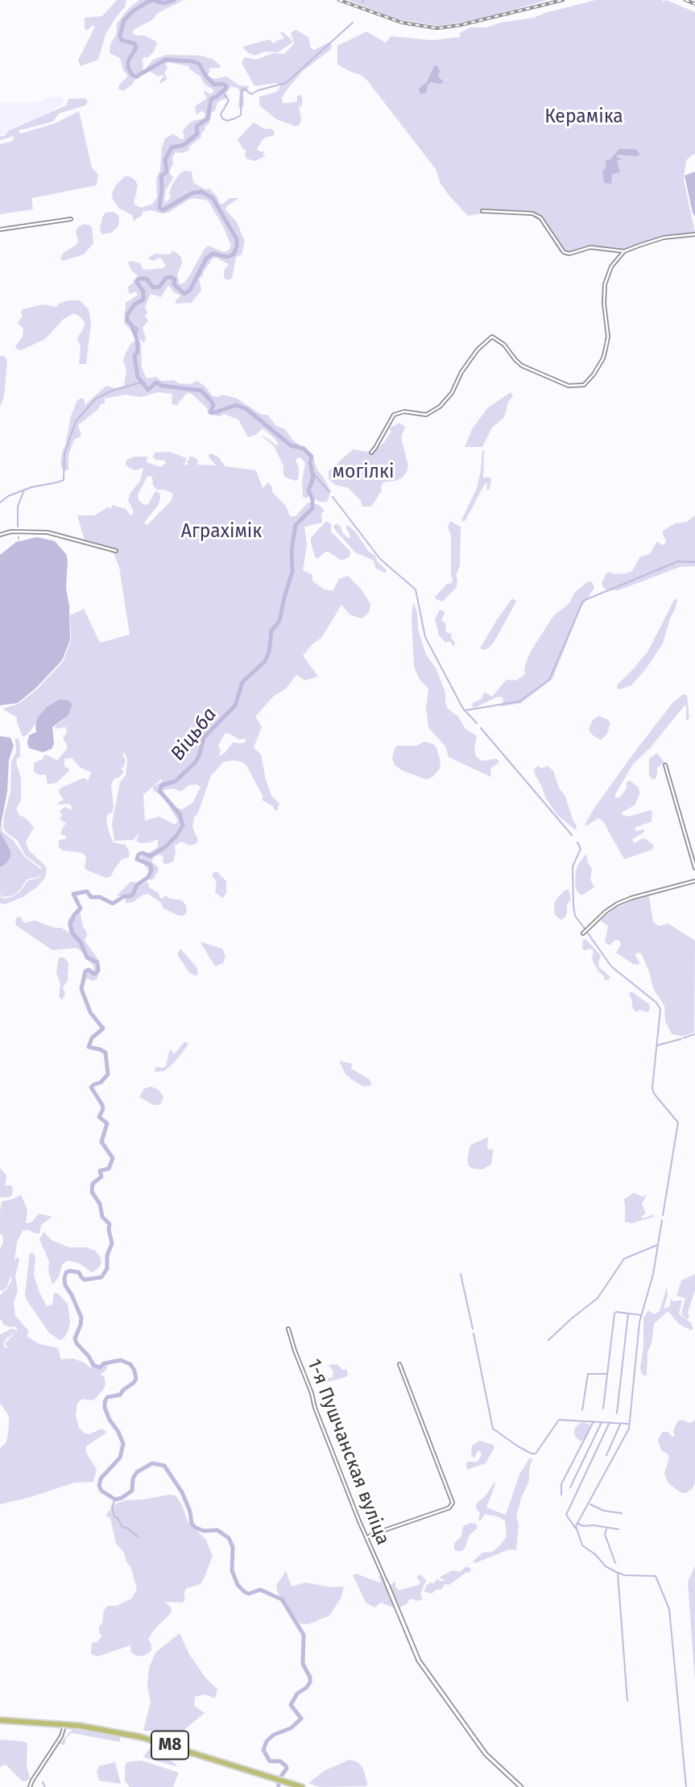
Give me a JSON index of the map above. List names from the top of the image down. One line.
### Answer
{"streets":{"highway":["М8"],"street":["1-я Пушчанская вуліца"]},"water":["Віцьба"],"parks":["Кераміка","могілкі","Аграхімік"]}
